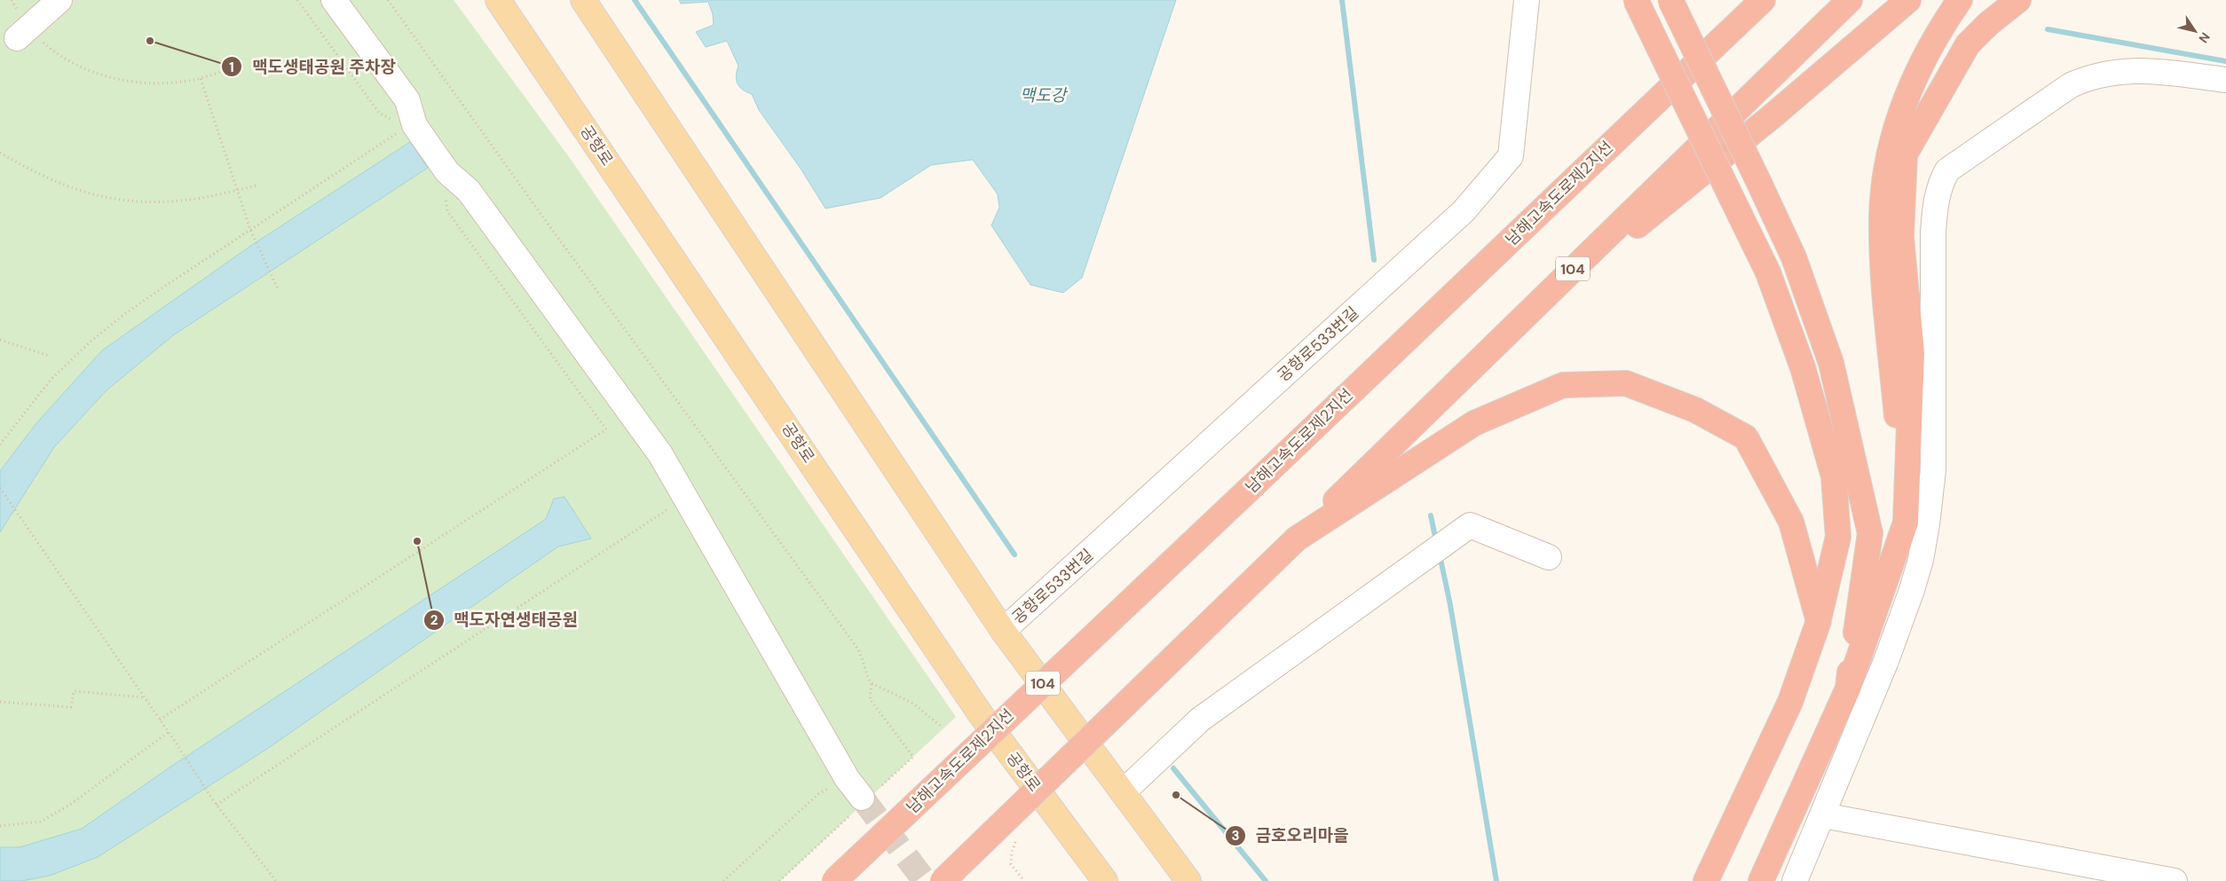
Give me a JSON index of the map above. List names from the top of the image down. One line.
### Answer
{"streets":{"highway":["남해고속도로제2지선","104"],"main road":["공항로"],"street":["공항로533번길"]},"water":["맥도강"],"places":["맥도생태공원 주차장","맥도자연생태공원","금호오리마을"],"north":"bottom right"}
